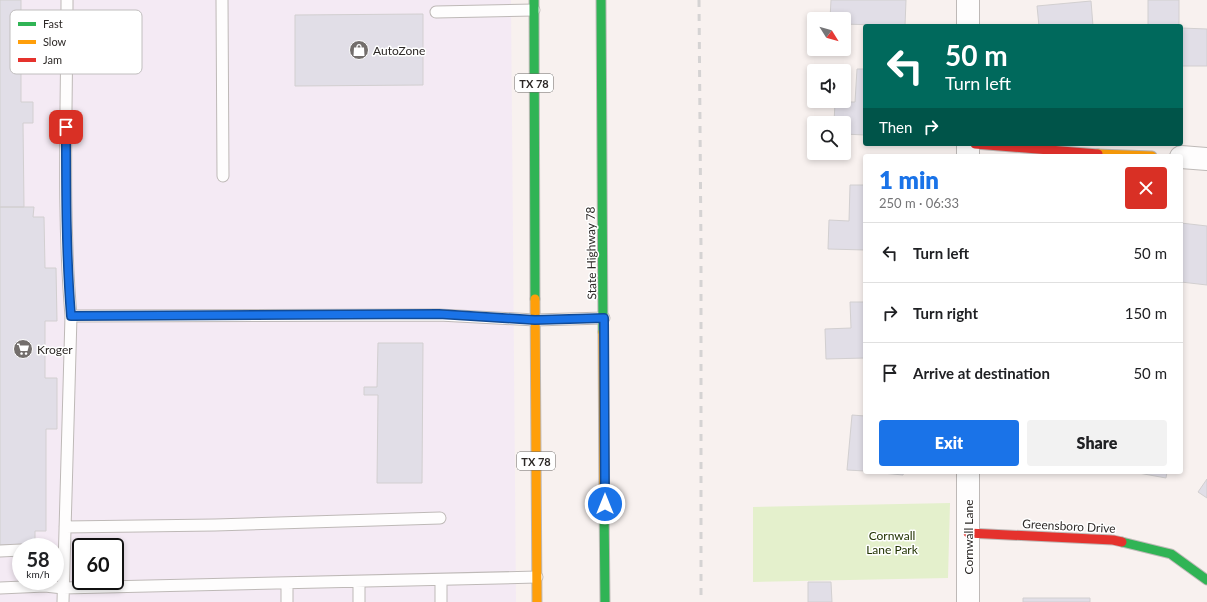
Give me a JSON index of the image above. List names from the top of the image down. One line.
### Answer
{"streets":{"main road":["TX 78","State Highway 78","Greensboro Drive"],"street":["Cornwall Lane"]},"crossings":[["Greensboro Drive","Cornwall Lane"]],"parks":["Cornwall Lane Park"],"places":{"shop":["AutoZone"],"supermarket":["Kroger"]},"legend":["Fast","Slow","Jam"],"north":"bottom right","page":{"turn":["50 m","Turn left"],"then":"Then","heading":["1 min","250 m · 06:33"],"list":[{"name":"Turn left","value":"50 m"},{"name":"Turn right","value":"150 m"},{"name":"Arrive at destination","value":"50 m"}],"buttons":["Exit","Share"],"speed":"58 km/h","limit":"60"}}
